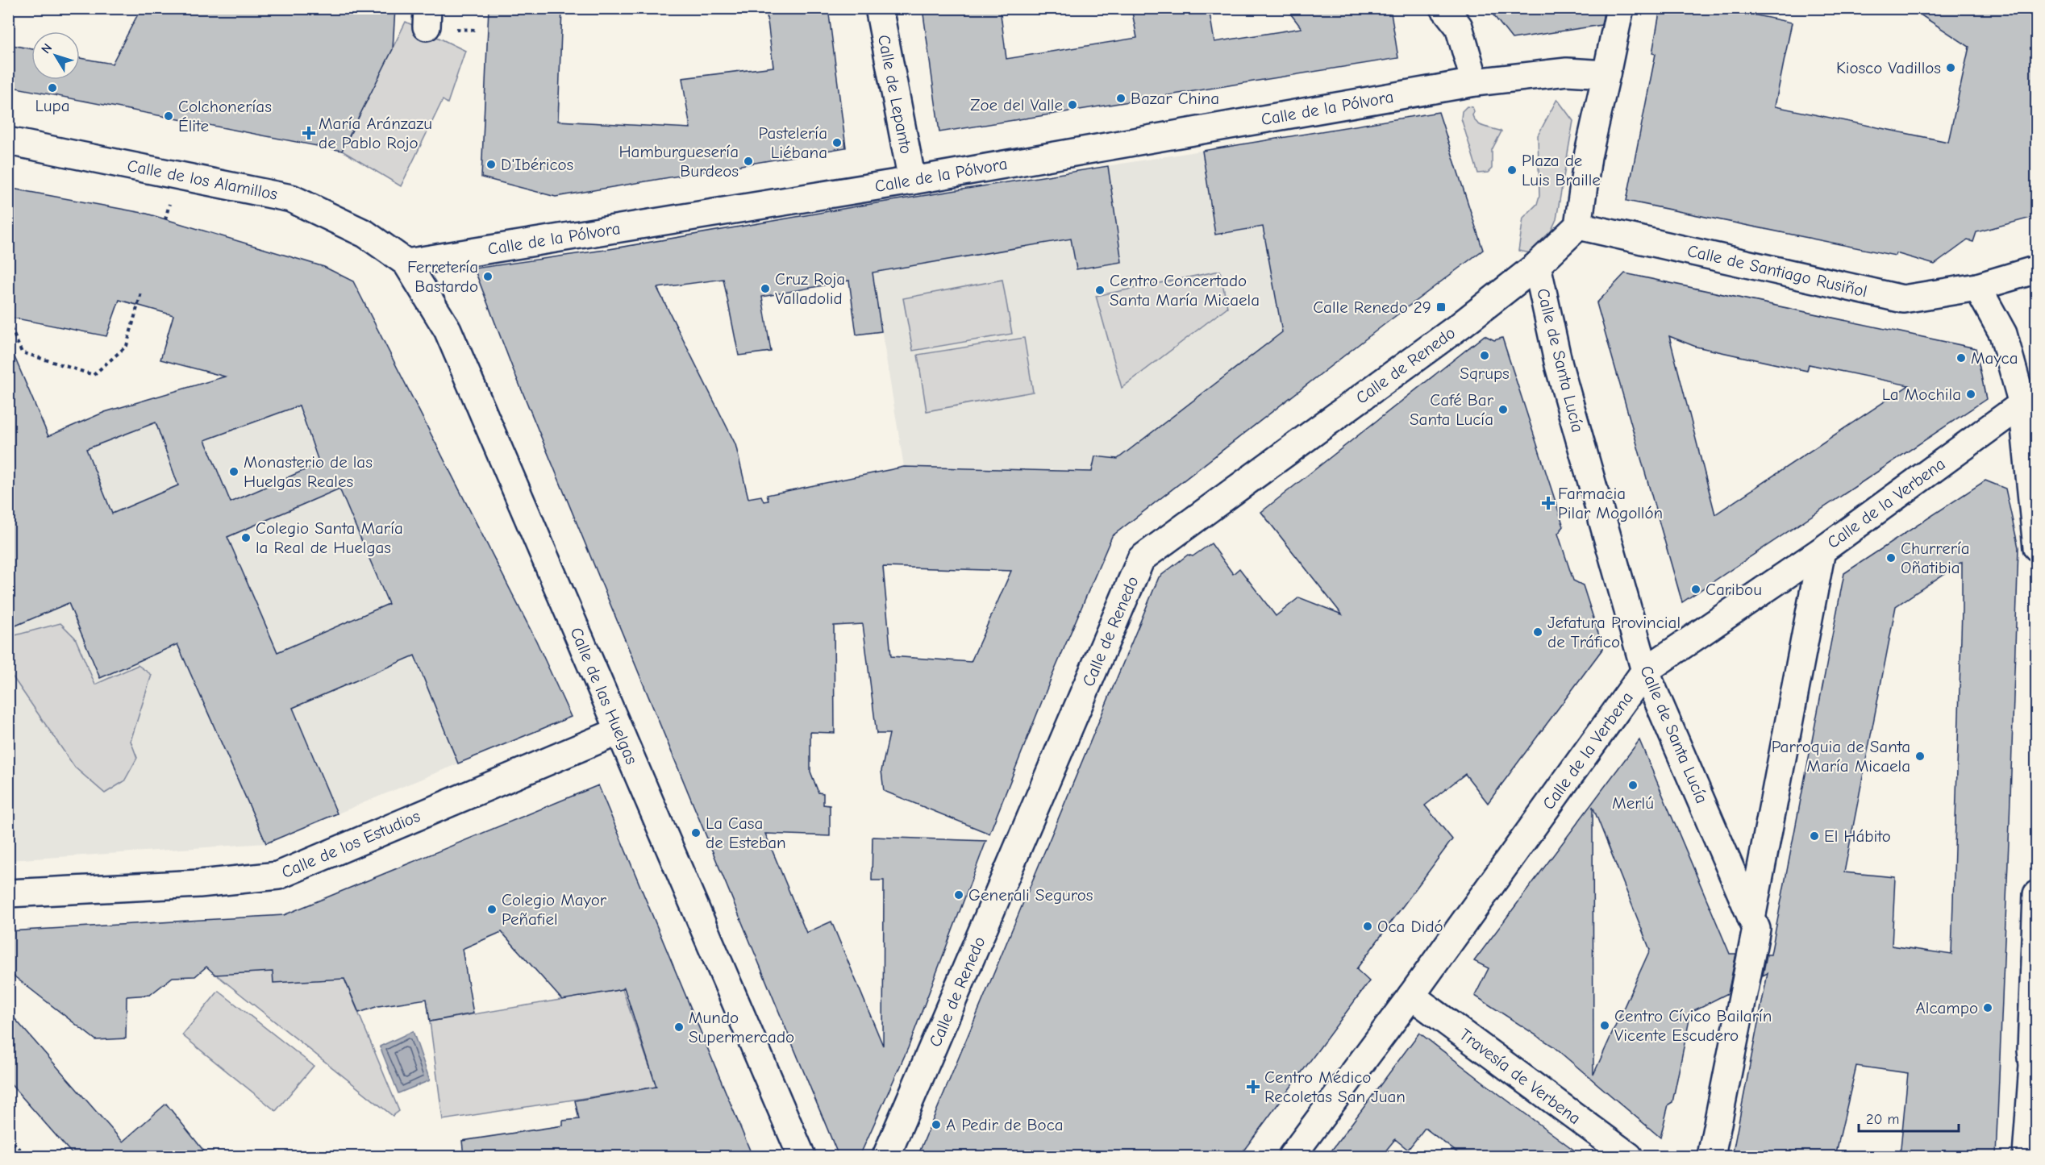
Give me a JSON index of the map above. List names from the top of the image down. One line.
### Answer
{"streets":{"street":["Calle de Lepanto","Calle de la Pólvora","Calle de los Alamillos","Calle de Santiago Rusiñol","Calle de Santa Lucía","Calle de Renedo","Calle de la Verbena","Calle de las Huelgas","Calle de los Estudios","Travesía de Verbena"]},"crossings":[["Calle de Lepanto","Calle de la Pólvora"],["Calle de la Pólvora","Calle de los Alamillos"],["Calle de la Pólvora","Calle de las Huelgas"],["Calle de los Alamillos","Calle de las Huelgas"],["Calle de Santa Lucía","Calle de Renedo"],["Calle de Santa Lucía","Calle de la Verbena"],["Calle de la Verbena","Travesía de Verbena"],["Calle de las Huelgas","Calle de los Estudios"]],"places":{"other":["Kiosco Vadillos","Lupa","Bazar China","Zoe del Valle","Colchonerías Élite","Pastelería Liébana","Hamburguesería Burdeos","D'Ibéricos","Plaza de Luis Braille","Ferretería Bastardo","Cruz Roja Valladolid","Centro Concertado Santa María Micaela","Sqrups","Mayca","La Mochila","Café Bar Santa Lucía","Monasterio de las Huelgas Reales","Colegio Santa María la Real de Huelgas","Churrería Oñatibia","Caribou","Jefatura Provincial de Tráfico","Parroquia de Santa María Micaela","Merlú","La Casa de Esteban","El Hábito","Generali Seguros","Colegio Mayor Peñafiel","Oca Didó","Alcampo","Centro Cívico Bailarín Vicente Escudero","Mundo Supermercado","A Pedir de Boca"],"health":["María Aránzazu de Pablo Rojo","Farmacia Pilar Mogollón","Centro Médico Recoletas San Juan"],"transit":["Calle Renedo 29"]},"scale_bar":"20 m","north":"top left"}
